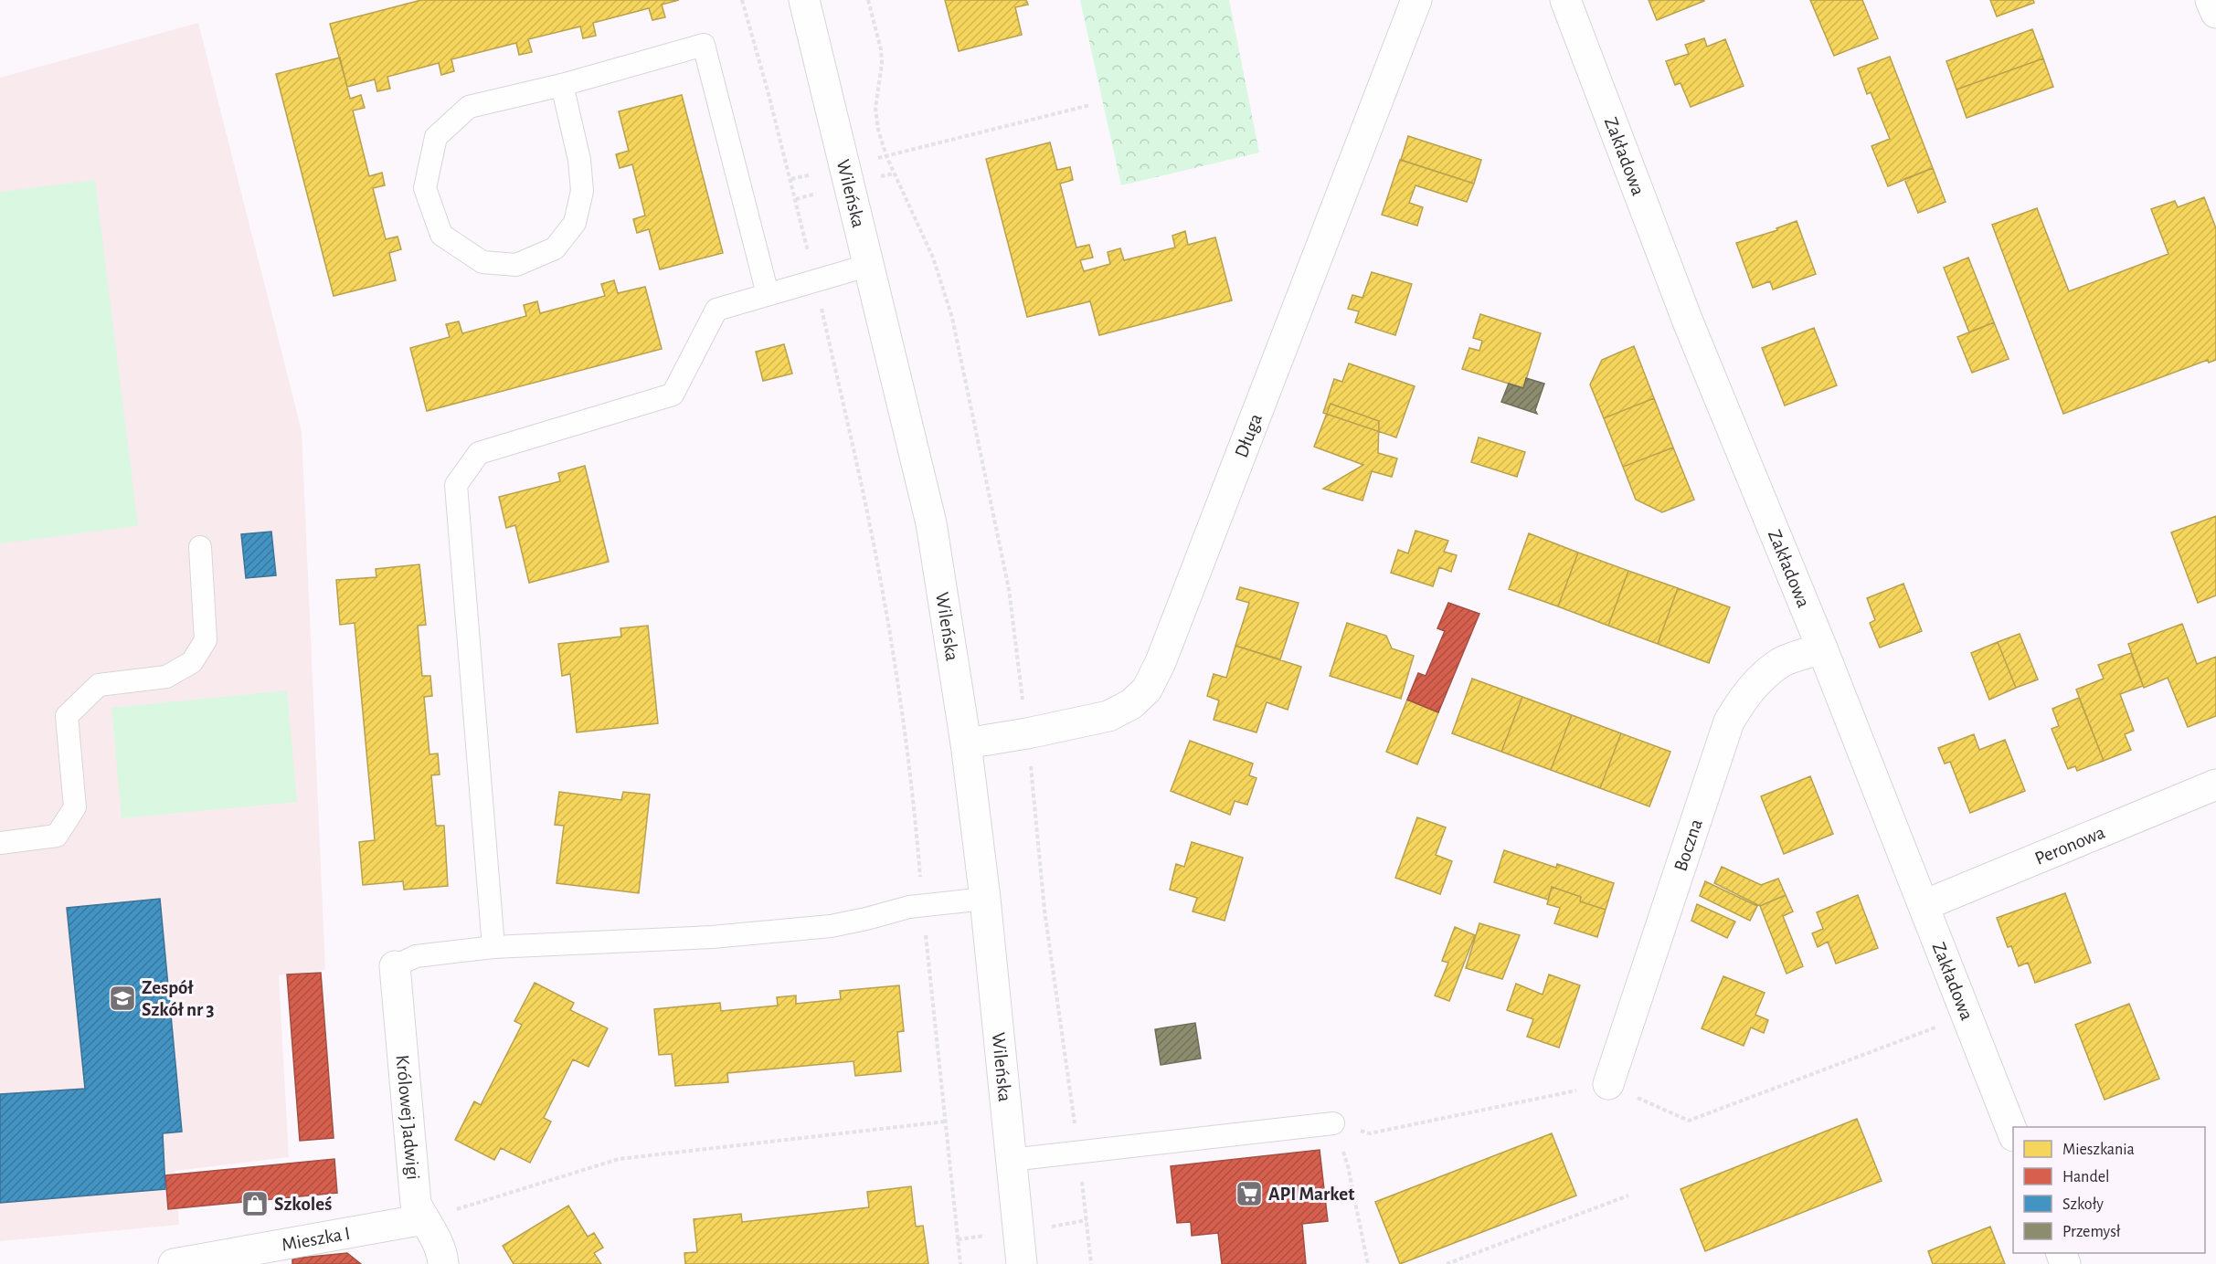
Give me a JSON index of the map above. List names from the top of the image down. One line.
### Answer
{"streets":{"street":["Zakładowa","Wileńska","Długa","Boczna","Peronowa","Królowej Jadwigi","Mieszka I"]},"crossings":[["Zakładowa","Boczna"],["Zakładowa","Peronowa"],["Wileńska","Długa"],["Królowej Jadwigi","Mieszka I"]],"places":{"school or university":["Zespół Szkół nr 3"],"supermarket":["API Market"],"shop":["Szkoleś"]},"legend":["Mieszkania","Handel","Szkoły","Przemysł"]}
